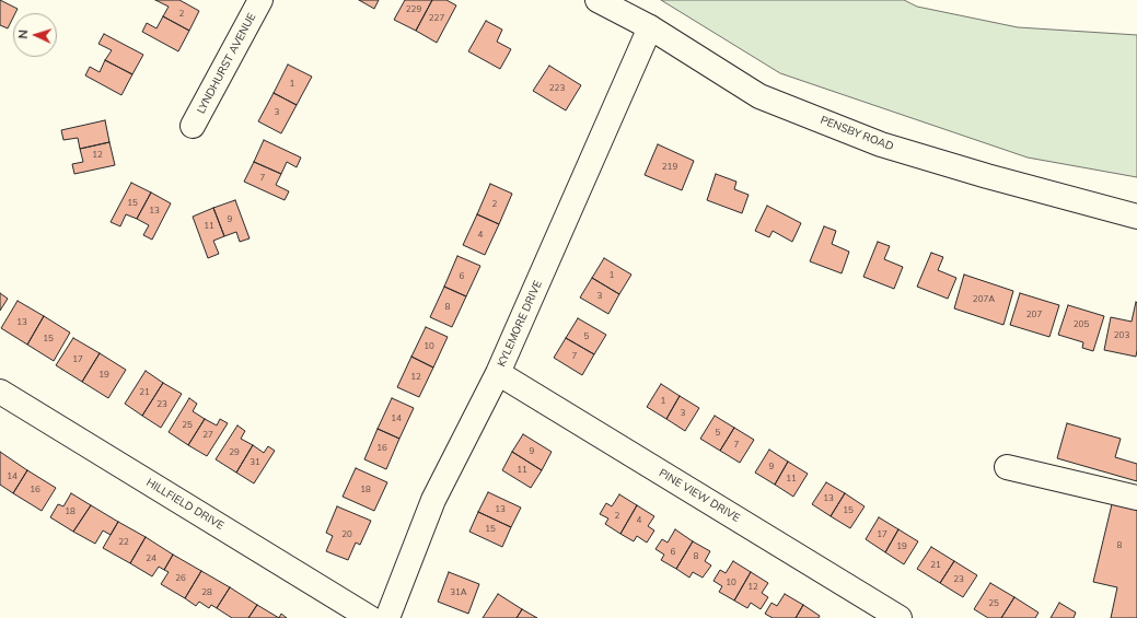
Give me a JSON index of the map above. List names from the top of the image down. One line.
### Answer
{"streets":{"street":["LYNDHURST AVENUE","PENSBY ROAD","KYLEMORE DRIVE","PINE VIEW DRIVE","HILLFIELD DRIVE"]},"crossings":[["PENSBY ROAD","KYLEMORE DRIVE"],["KYLEMORE DRIVE","PINE VIEW DRIVE"]],"house_numbers":["229","2","227","1","223","3","12","219","7","15","2","13","9","11","4","1","6","3","207A","8","207","13","205","203","5","15","10","7","17","19","12","21","1","23","3","14","25","5","27","7","16","9","29","31","9","11","14","11","16","18","13","13","15","18","2","4","15","20","17","22","8","19","6","8","24","21","26","23","10","12","28","31A","25"],"north":"left"}
